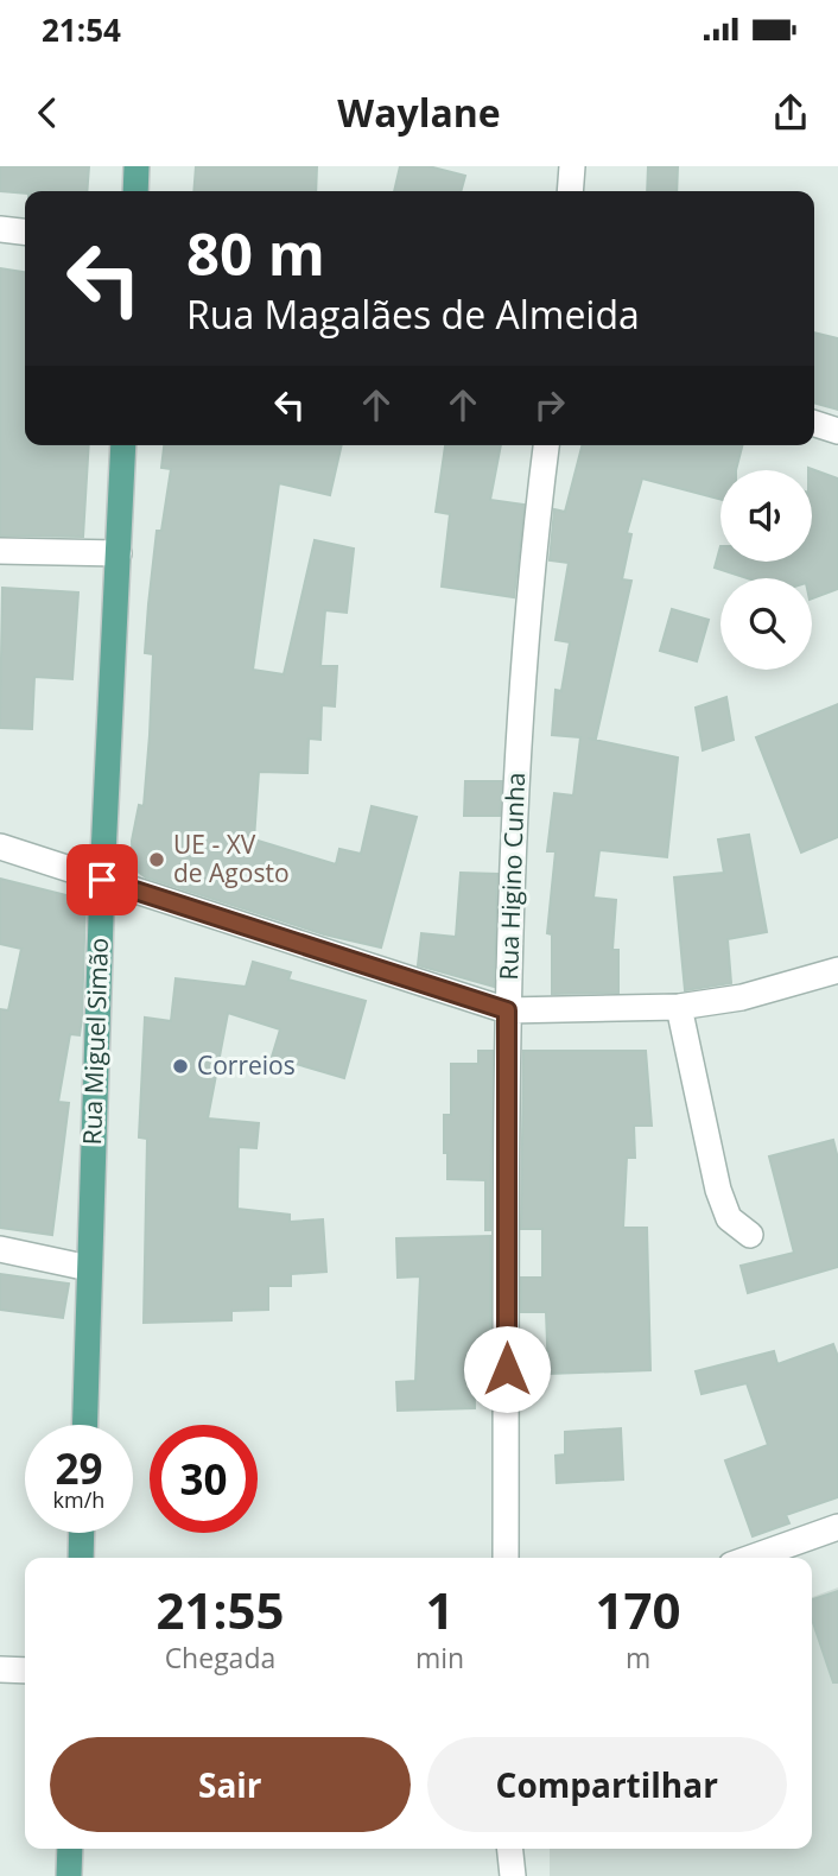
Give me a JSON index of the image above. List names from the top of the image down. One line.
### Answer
{"streets":{"main road":["Rua Miguel Simão"],"street":["Rua Higino Cunha"]},"places":["UE - XV de Agosto","Correios"],"page":{"status":"21:54","header":"Waylane","turn":["80 m","Rua Magalães de Almeida"],"speed":"29 km/h","limit":"30","eta":["21:55","Chegada","1","min","170","m"],"buttons":["Sair","Compartilhar"]}}
